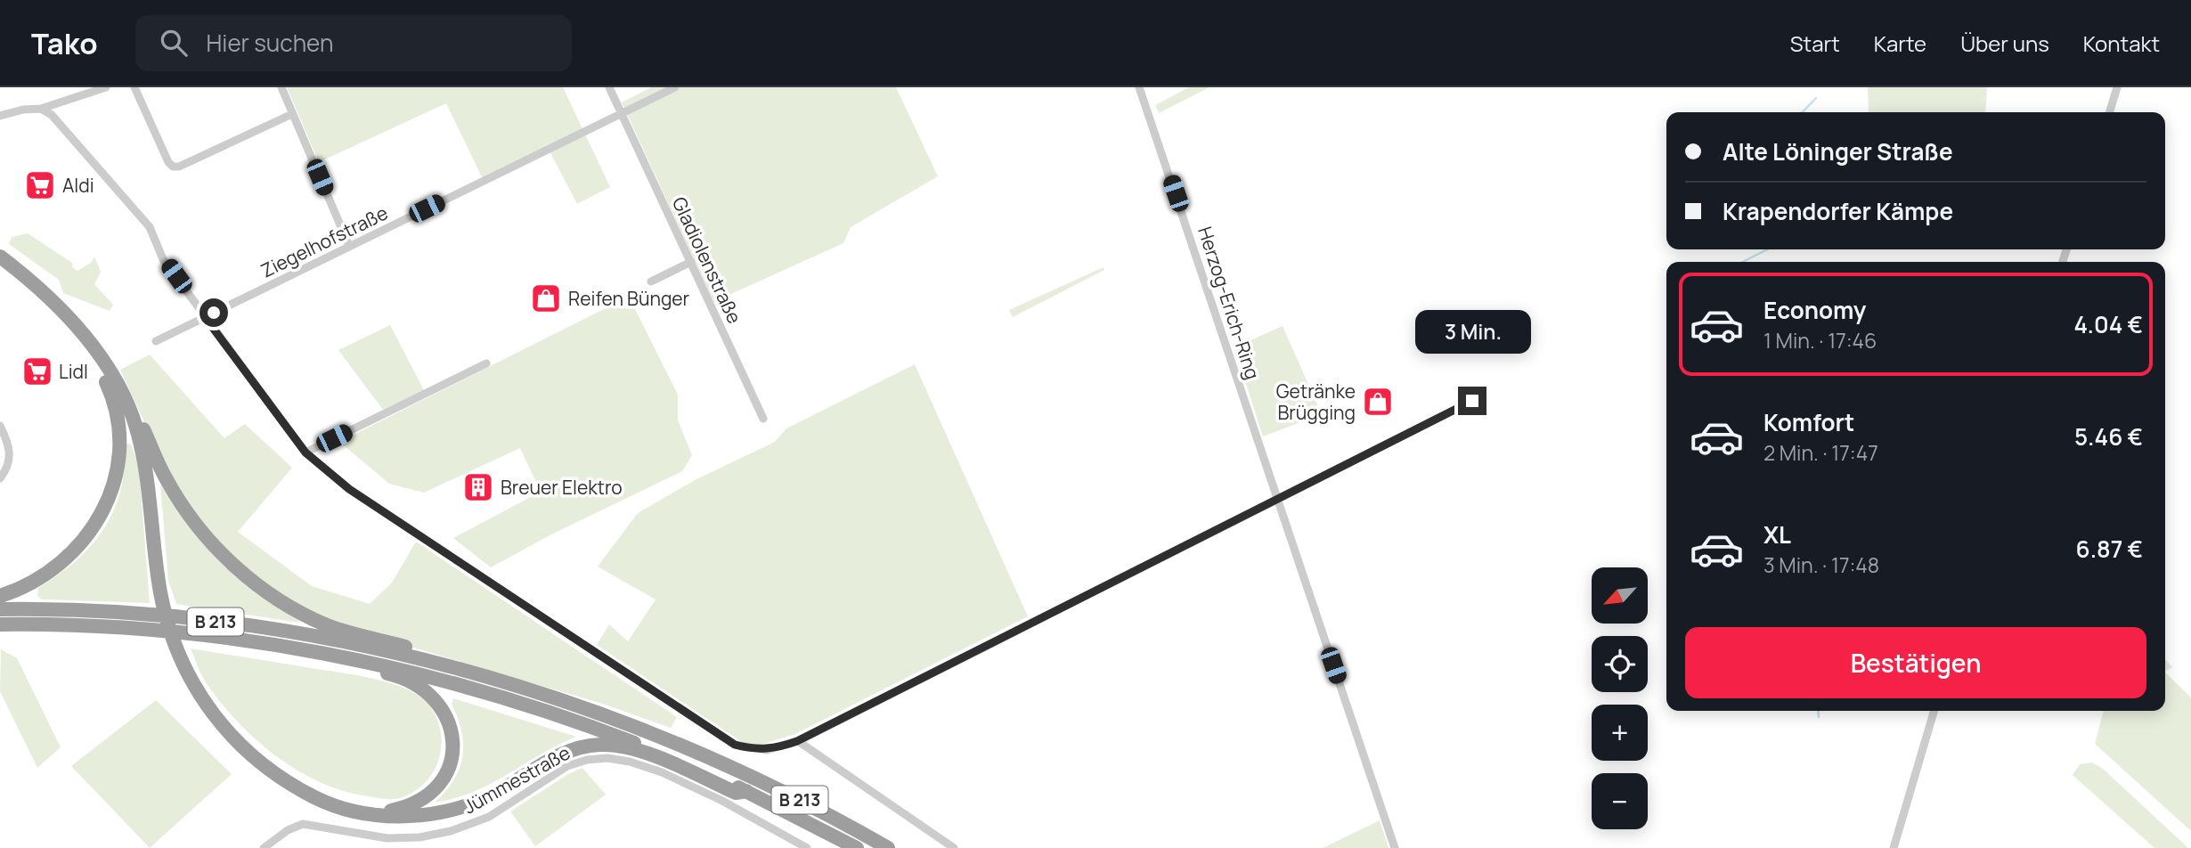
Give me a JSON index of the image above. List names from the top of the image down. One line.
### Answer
{"streets":{"highway":["B 213"],"street":["Ziegelhofstraße","Gladiolenstraße","Herzog-Erich-Ring","Jümmestraße"]},"crossings":[["Ziegelhofstraße","Gladiolenstraße"]],"places":{"supermarket":["Aldi","Lidl"],"shop":["Reifen Bünger","Getränke Brügging"],"building":["Breuer Elektro"]},"north":"bottom left","page":{"header":"Tako","search":"Hier suchen","nav":["Start","Karte","Über uns","Kontakt"],"banner":["Alte Löninger Straße","Krapendorfer Kämpe"],"list":[{"name":"Economy","note":"1 Min. · 17:46","value":"4.04 €"},{"name":"Komfort","note":"2 Min. · 17:47","value":"5.46 €"},{"name":"XL","note":"3 Min. · 17:48","value":"6.87 €"}],"bubble":"3 Min.","map_buttons":["+","−"],"buttons":"Bestätigen"}}
